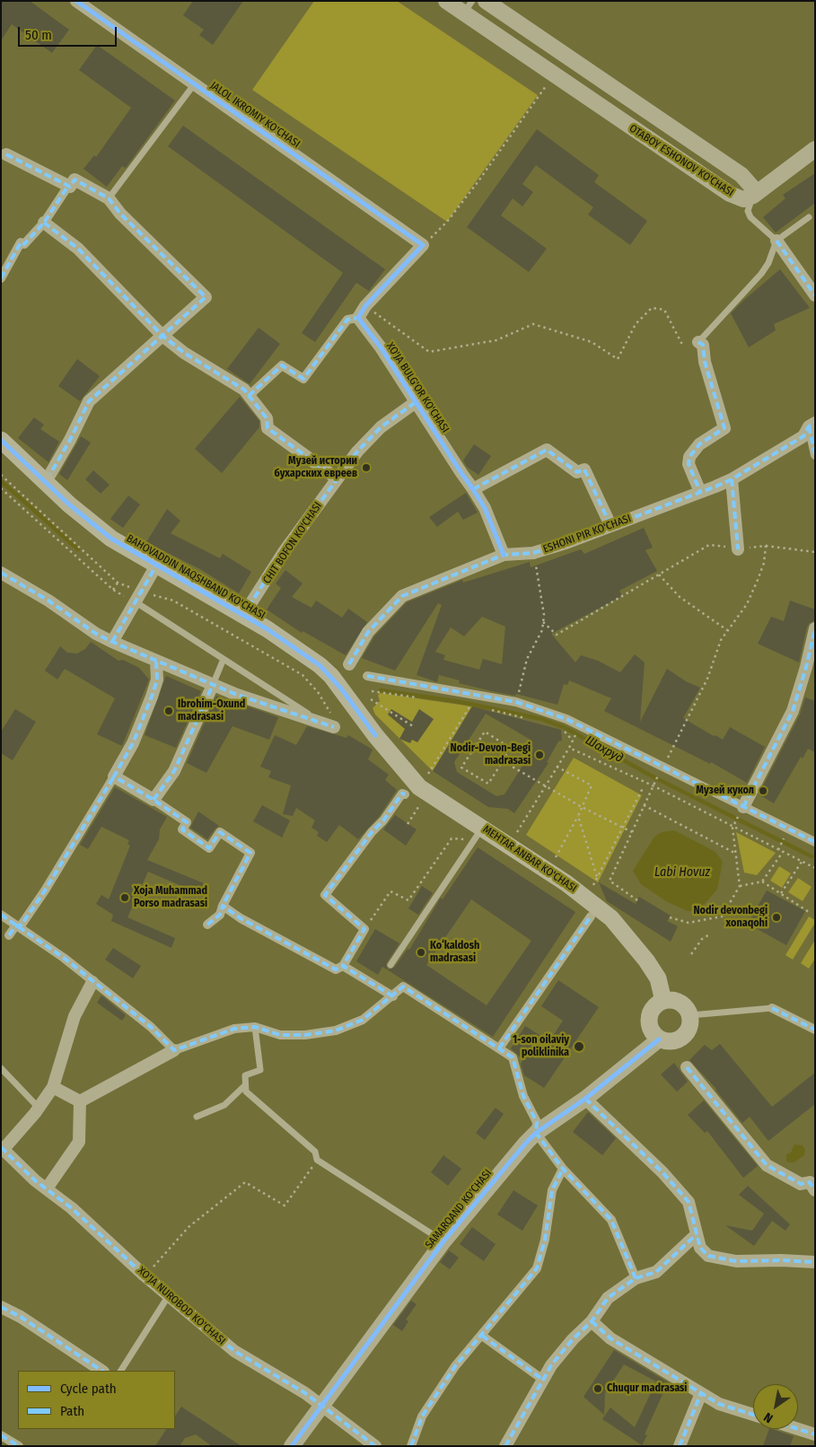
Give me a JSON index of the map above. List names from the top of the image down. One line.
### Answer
{"streets":{"main road":["BAHOVADDIN NAQSHBAND KO'CHASI","MEHTAR ANBAR KO'CHASI"],"street":["JALOL IKROMIY KO'CHASI","OTABOY ESHONOV KO'CHASI","XO'JA BULG'OR KO'CHASI","ESHONI PIR KO'CHASI","CHIT BOFON KO'CHASI","SAMARQAND KO'CHASI","XO'JA NUROBOD KO'CHASI"]},"crossings":[["XO'JA BULG'OR KO'CHASI","ESHONI PIR KO'CHASI"],["XO'JA BULG'OR KO'CHASI","CHIT BOFON KO'CHASI"],["BAHOVADDIN NAQSHBAND KO'CHASI","MEHTAR ANBAR KO'CHASI"],["MEHTAR ANBAR KO'CHASI","SAMARQAND KO'CHASI"],["SAMARQAND KO'CHASI","XO'JA NUROBOD KO'CHASI"]],"water":["Шахруд","Labi Hovuz"],"places":["Музей истории бухарских евреев","Ibrohim-Oxund madrasasi","Nodir-Devon-Begi madrasasi","Музей кукол","Xoja Muhammad Porso madrasasi","Nodir devonbegi xonaqohi","Koʻkaldosh madrasasi","1-son oilaviy poliklinika","Chuqur madrasasi"],"legend":["Cycle path","Path"],"scale_bar":"50 m","north":"bottom left"}
